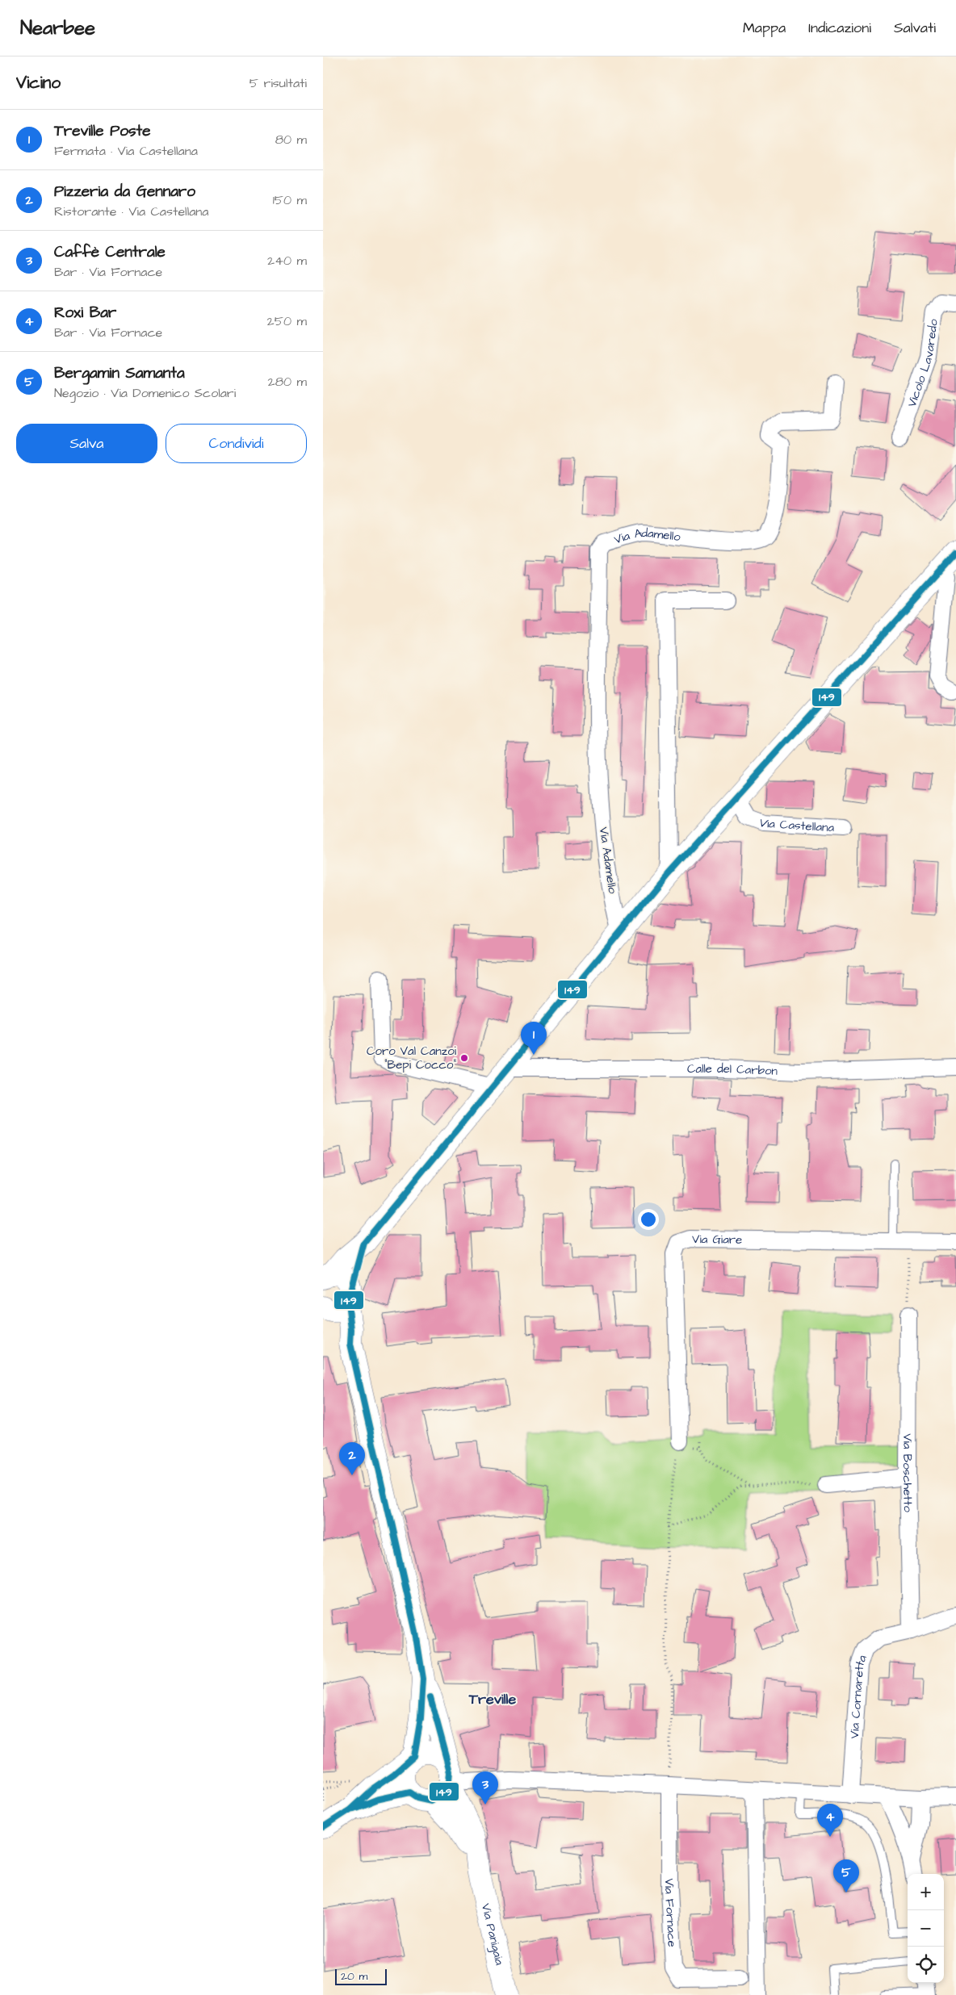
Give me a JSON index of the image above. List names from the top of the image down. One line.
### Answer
{"streets":{"street":["Vicolo Lavaredo","Via Adamello","Via Castellana","Calle del Carbon","Via Giare","Via Boschetto","Via Cornaretta","Via Fornace","Via Panigaia"]},"crossings":[["Via Boschetto","Via Cornaretta"]],"districts":["Treville"],"places":["Coro Val Canzoi \"Bepi Cocco\""],"lines":["transit line 149"],"scale_bar":"20 m","page":{"header":"Nearbee","nav":["Mappa","Indicazioni","Salvati"],"heading":["Vicino","5 risultati"],"list":[{"mark":"1","name":"Treville Poste","note":"Fermata · Via Castellana","value":"80 m"},{"mark":"2","name":"Pizzeria da Gennaro","note":"Ristorante · Via Castellana","value":"150 m"},{"mark":"3","name":"Caffè Centrale","note":"Bar · Via Fornace","value":"240 m"},{"mark":"4","name":"Roxi Bar","note":"Bar · Via Fornace","value":"250 m"},{"mark":"5","name":"Bergamin Samanta","note":"Negozio · Via Domenico Scolari","value":"280 m"}],"buttons":["Salva","Condividi"],"pins":["1","2","3","4","5"],"map_buttons":["+","−"],"scale":"20 m"}}
